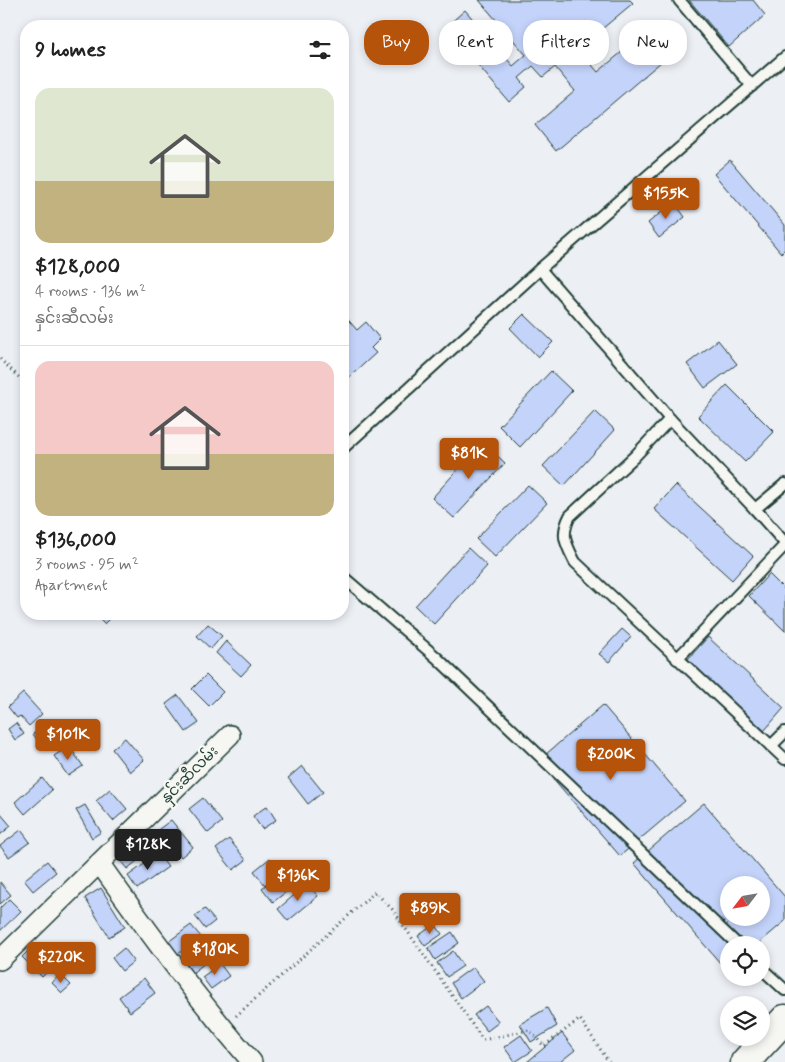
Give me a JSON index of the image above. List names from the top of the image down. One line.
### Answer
{"streets":{"street":["နှင်းဆီလမ်း"]},"north":"bottom left","page":{"chip":["Buy","Rent","Filters","New"],"heading":"9 homes","list":[{"name":"$128,000","note":"4 rooms · 136 m² · နှင်းဆီလမ်း"},{"name":"$136,000","note":"3 rooms · 95 m² · Apartment"}],"price":["$155K","$81K","$101K","$200K","$128K","$136K","$89K","$180K","$220K"]}}
